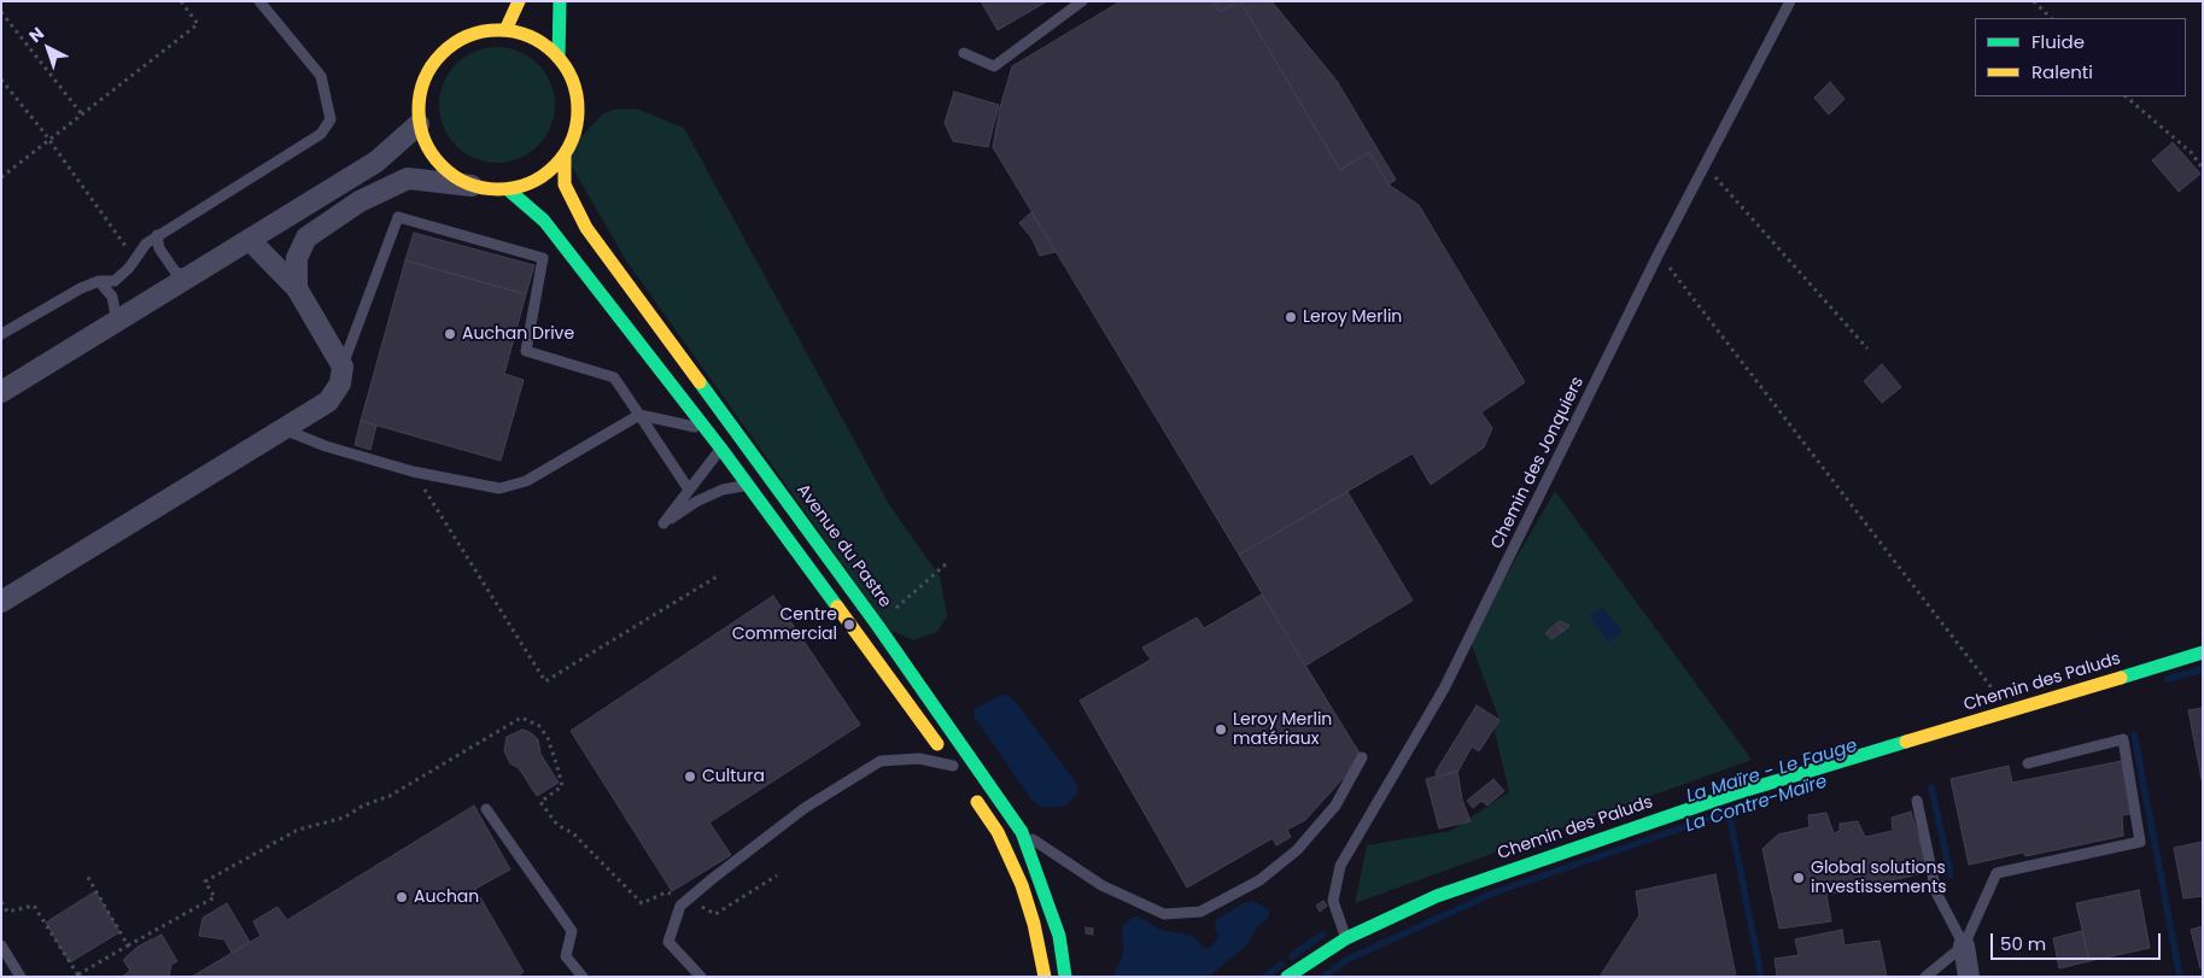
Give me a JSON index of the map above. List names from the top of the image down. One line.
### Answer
{"streets":{"street":["Avenue du Pastre","Chemin des Paluds"],"lane":["Chemin des Jonquiers"]},"crossings":[["Chemin des Jonquiers","Chemin des Paluds"]],"water":["La Maïre - Le Fauge","La Contre-Maïre"],"places":["Leroy Merlin","Auchan Drive","Centre Commercial","Leroy Merlin matériaux","Cultura","Global solutions investissements","Auchan"],"legend":["Fluide","Ralenti"],"scale_bar":"50 m","north":"top left"}
